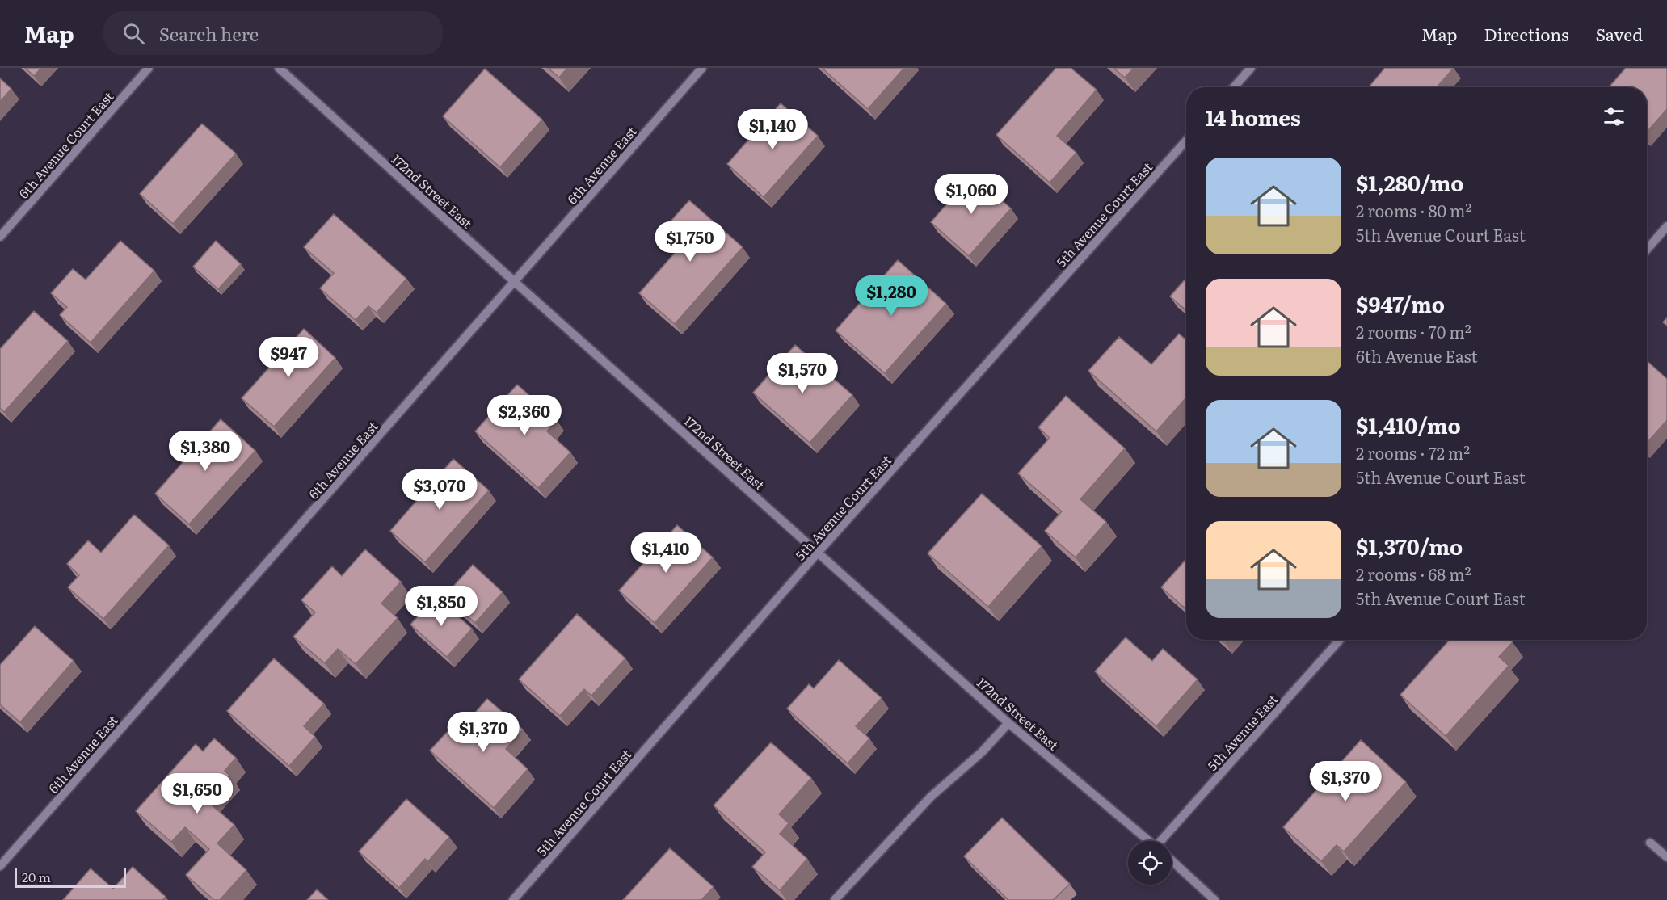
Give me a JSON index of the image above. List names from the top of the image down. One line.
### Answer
{"streets":{"street":["6th Avenue Court East","6th Avenue East","172nd Street East","5th Avenue Court East","5th Avenue East"]},"crossings":[["6th Avenue East","172nd Street East"],["172nd Street East","5th Avenue Court East"]],"scale_bar":"20 m","page":{"header":"Map","search":"Search here","nav":["Map","Directions","Saved"],"heading":"14 homes","price":["$1,140","$1,060","$1,750","$1,280","$947","$1,570","$2,360","$1,380","$3,070","$1,410","$1,850","$1,370","$1,370","$1,650"],"list":[{"name":"$1,280/mo","note":"2 rooms · 80 m² · 5th Avenue Court East"},{"name":"$947/mo","note":"2 rooms · 70 m² · 6th Avenue East"},{"name":"$1,410/mo","note":"2 rooms · 72 m² · 5th Avenue Court East"},{"name":"$1,370/mo","note":"2 rooms · 68 m² · 5th Avenue Court East"}],"scale":"20 m"}}
